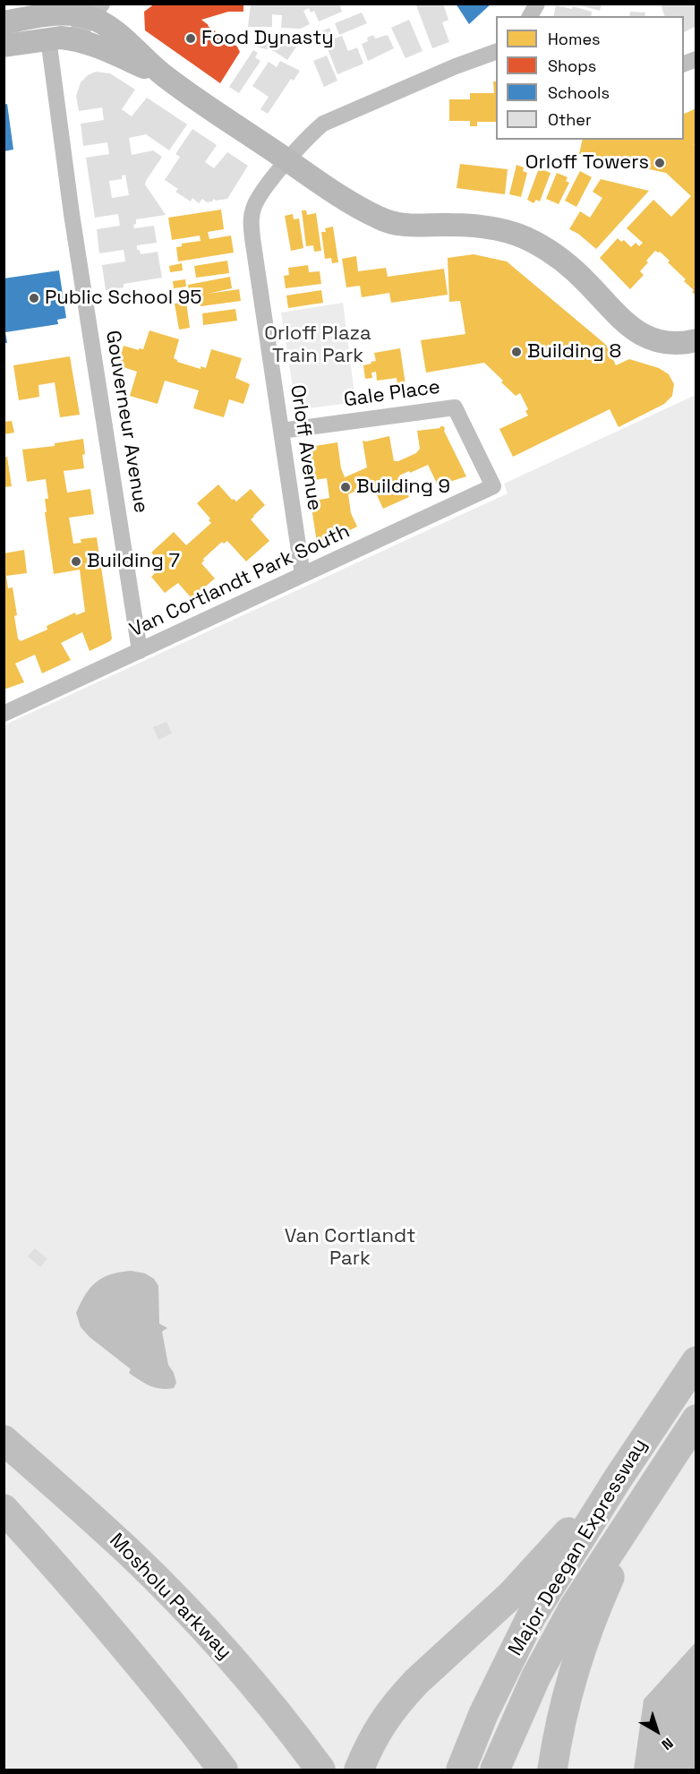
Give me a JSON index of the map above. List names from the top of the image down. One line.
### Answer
{"streets":{"highway":["Major Deegan Expressway","Mosholu Parkway"],"street":["Gale Place","Gouverneur Avenue","Orloff Avenue","Van Cortlandt Park South"]},"crossings":[["Gale Place","Orloff Avenue"],["Gale Place","Van Cortlandt Park South"],["Gouverneur Avenue","Van Cortlandt Park South"],["Orloff Avenue","Van Cortlandt Park South"]],"parks":["Orloff Plaza Train Park","Van Cortlandt Park"],"places":["Food Dynasty","Orloff Towers","Public School 95","Building 8","Building 9","Building 7"],"legend":["Homes","Shops","Schools","Other"],"north":"bottom right"}
